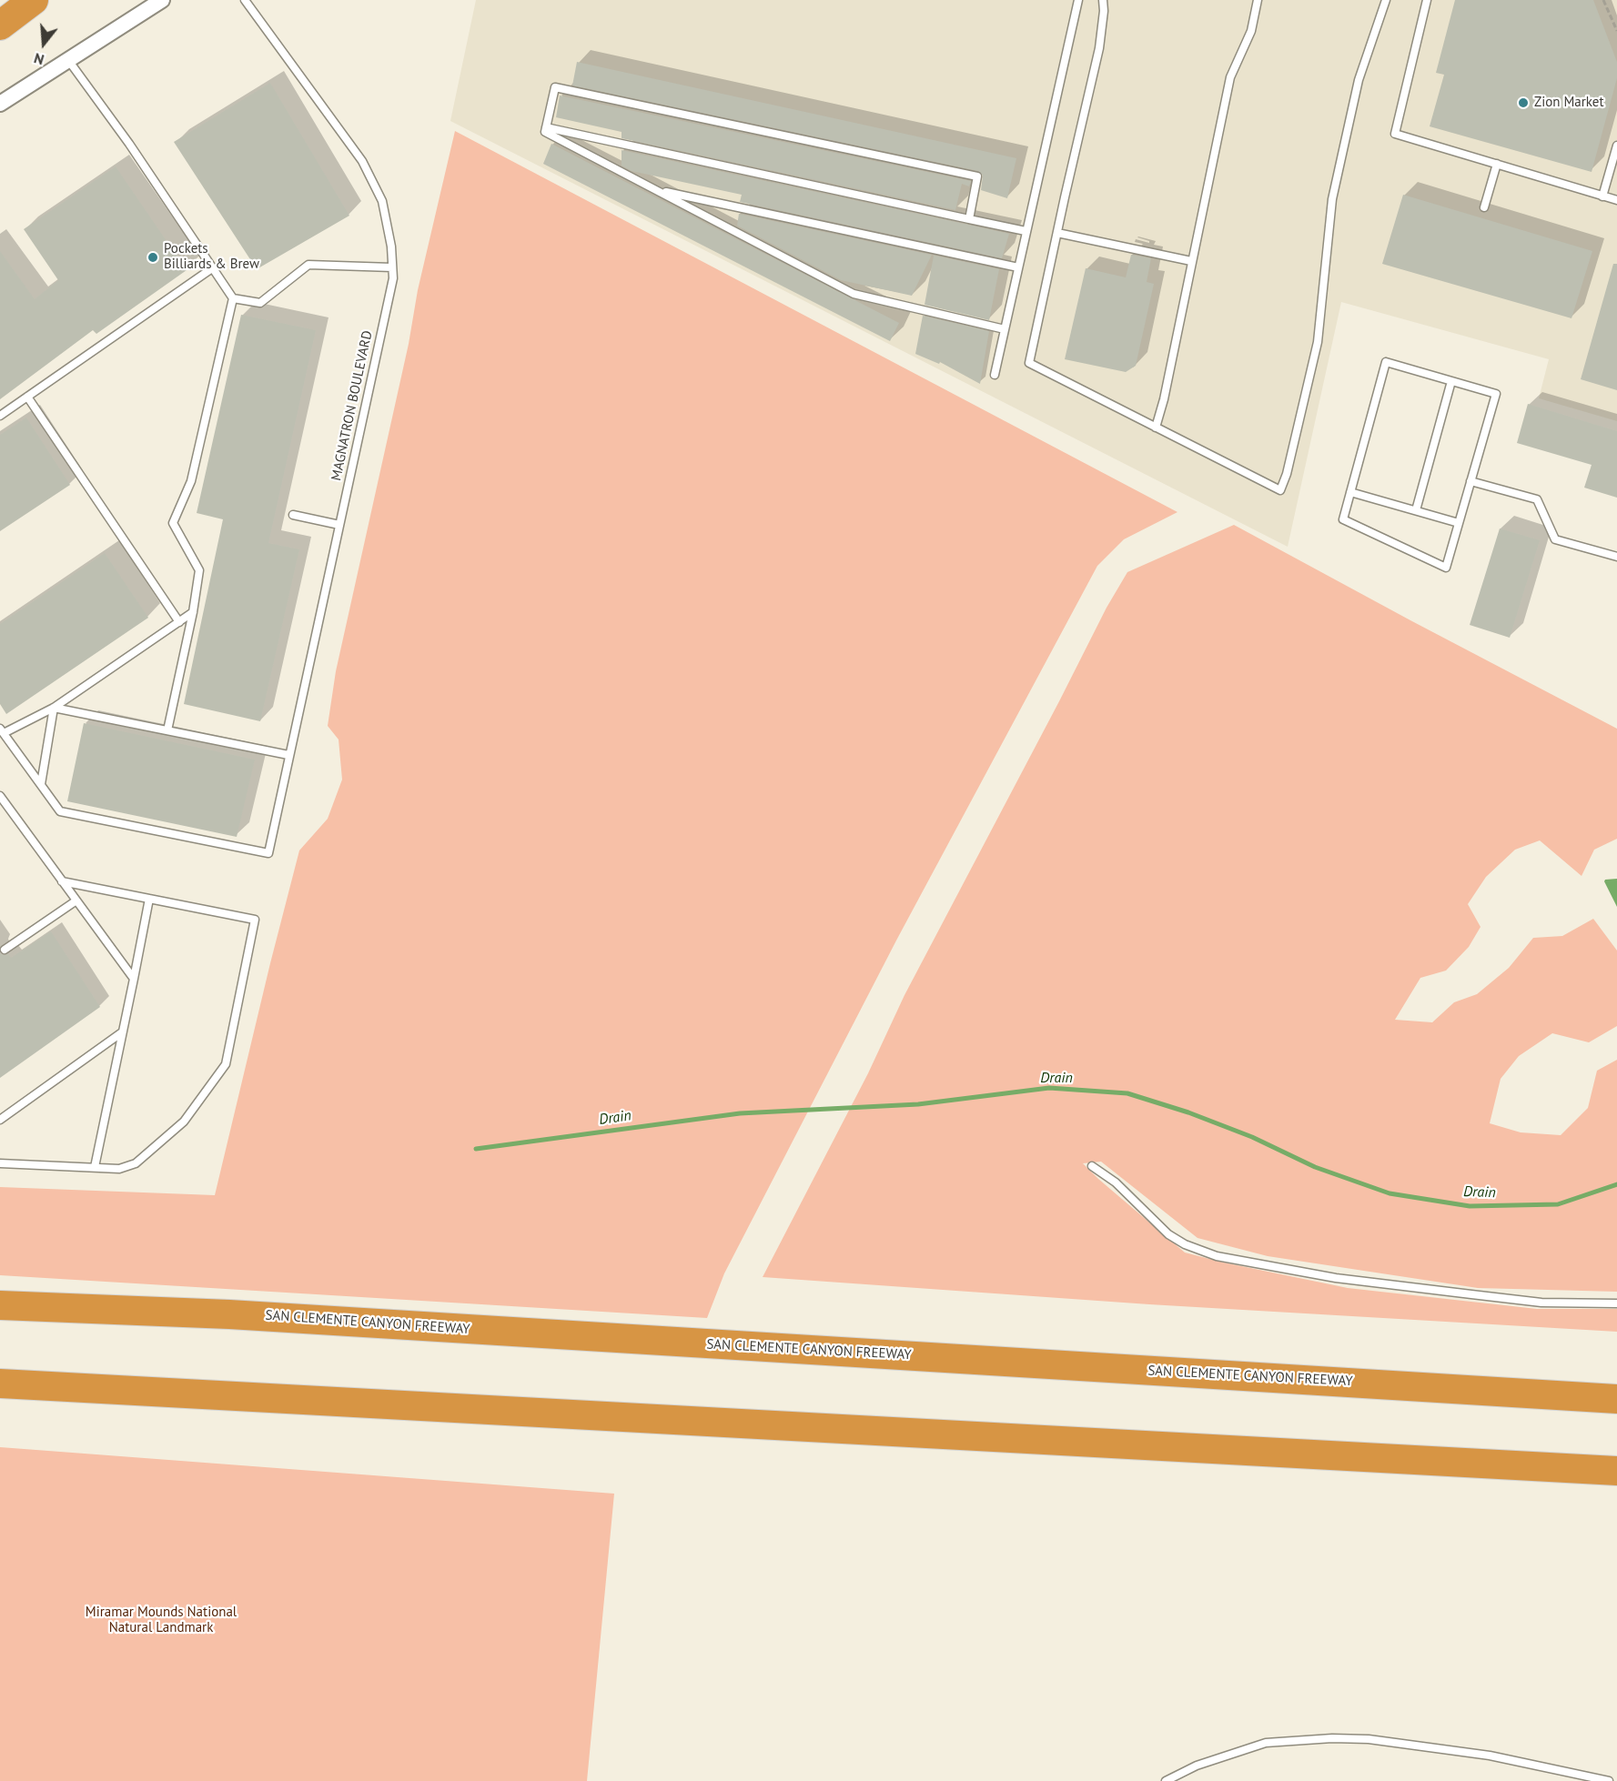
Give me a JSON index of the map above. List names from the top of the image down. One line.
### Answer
{"streets":{"highway":["SAN CLEMENTE CANYON FREEWAY"],"lane":["MAGNATRON BOULEVARD"]},"water":["Drain"],"parks":["Miramar Mounds National Natural Landmark"],"places":["Zion Market","Pockets Billiards & Brew"],"north":"bottom"}
